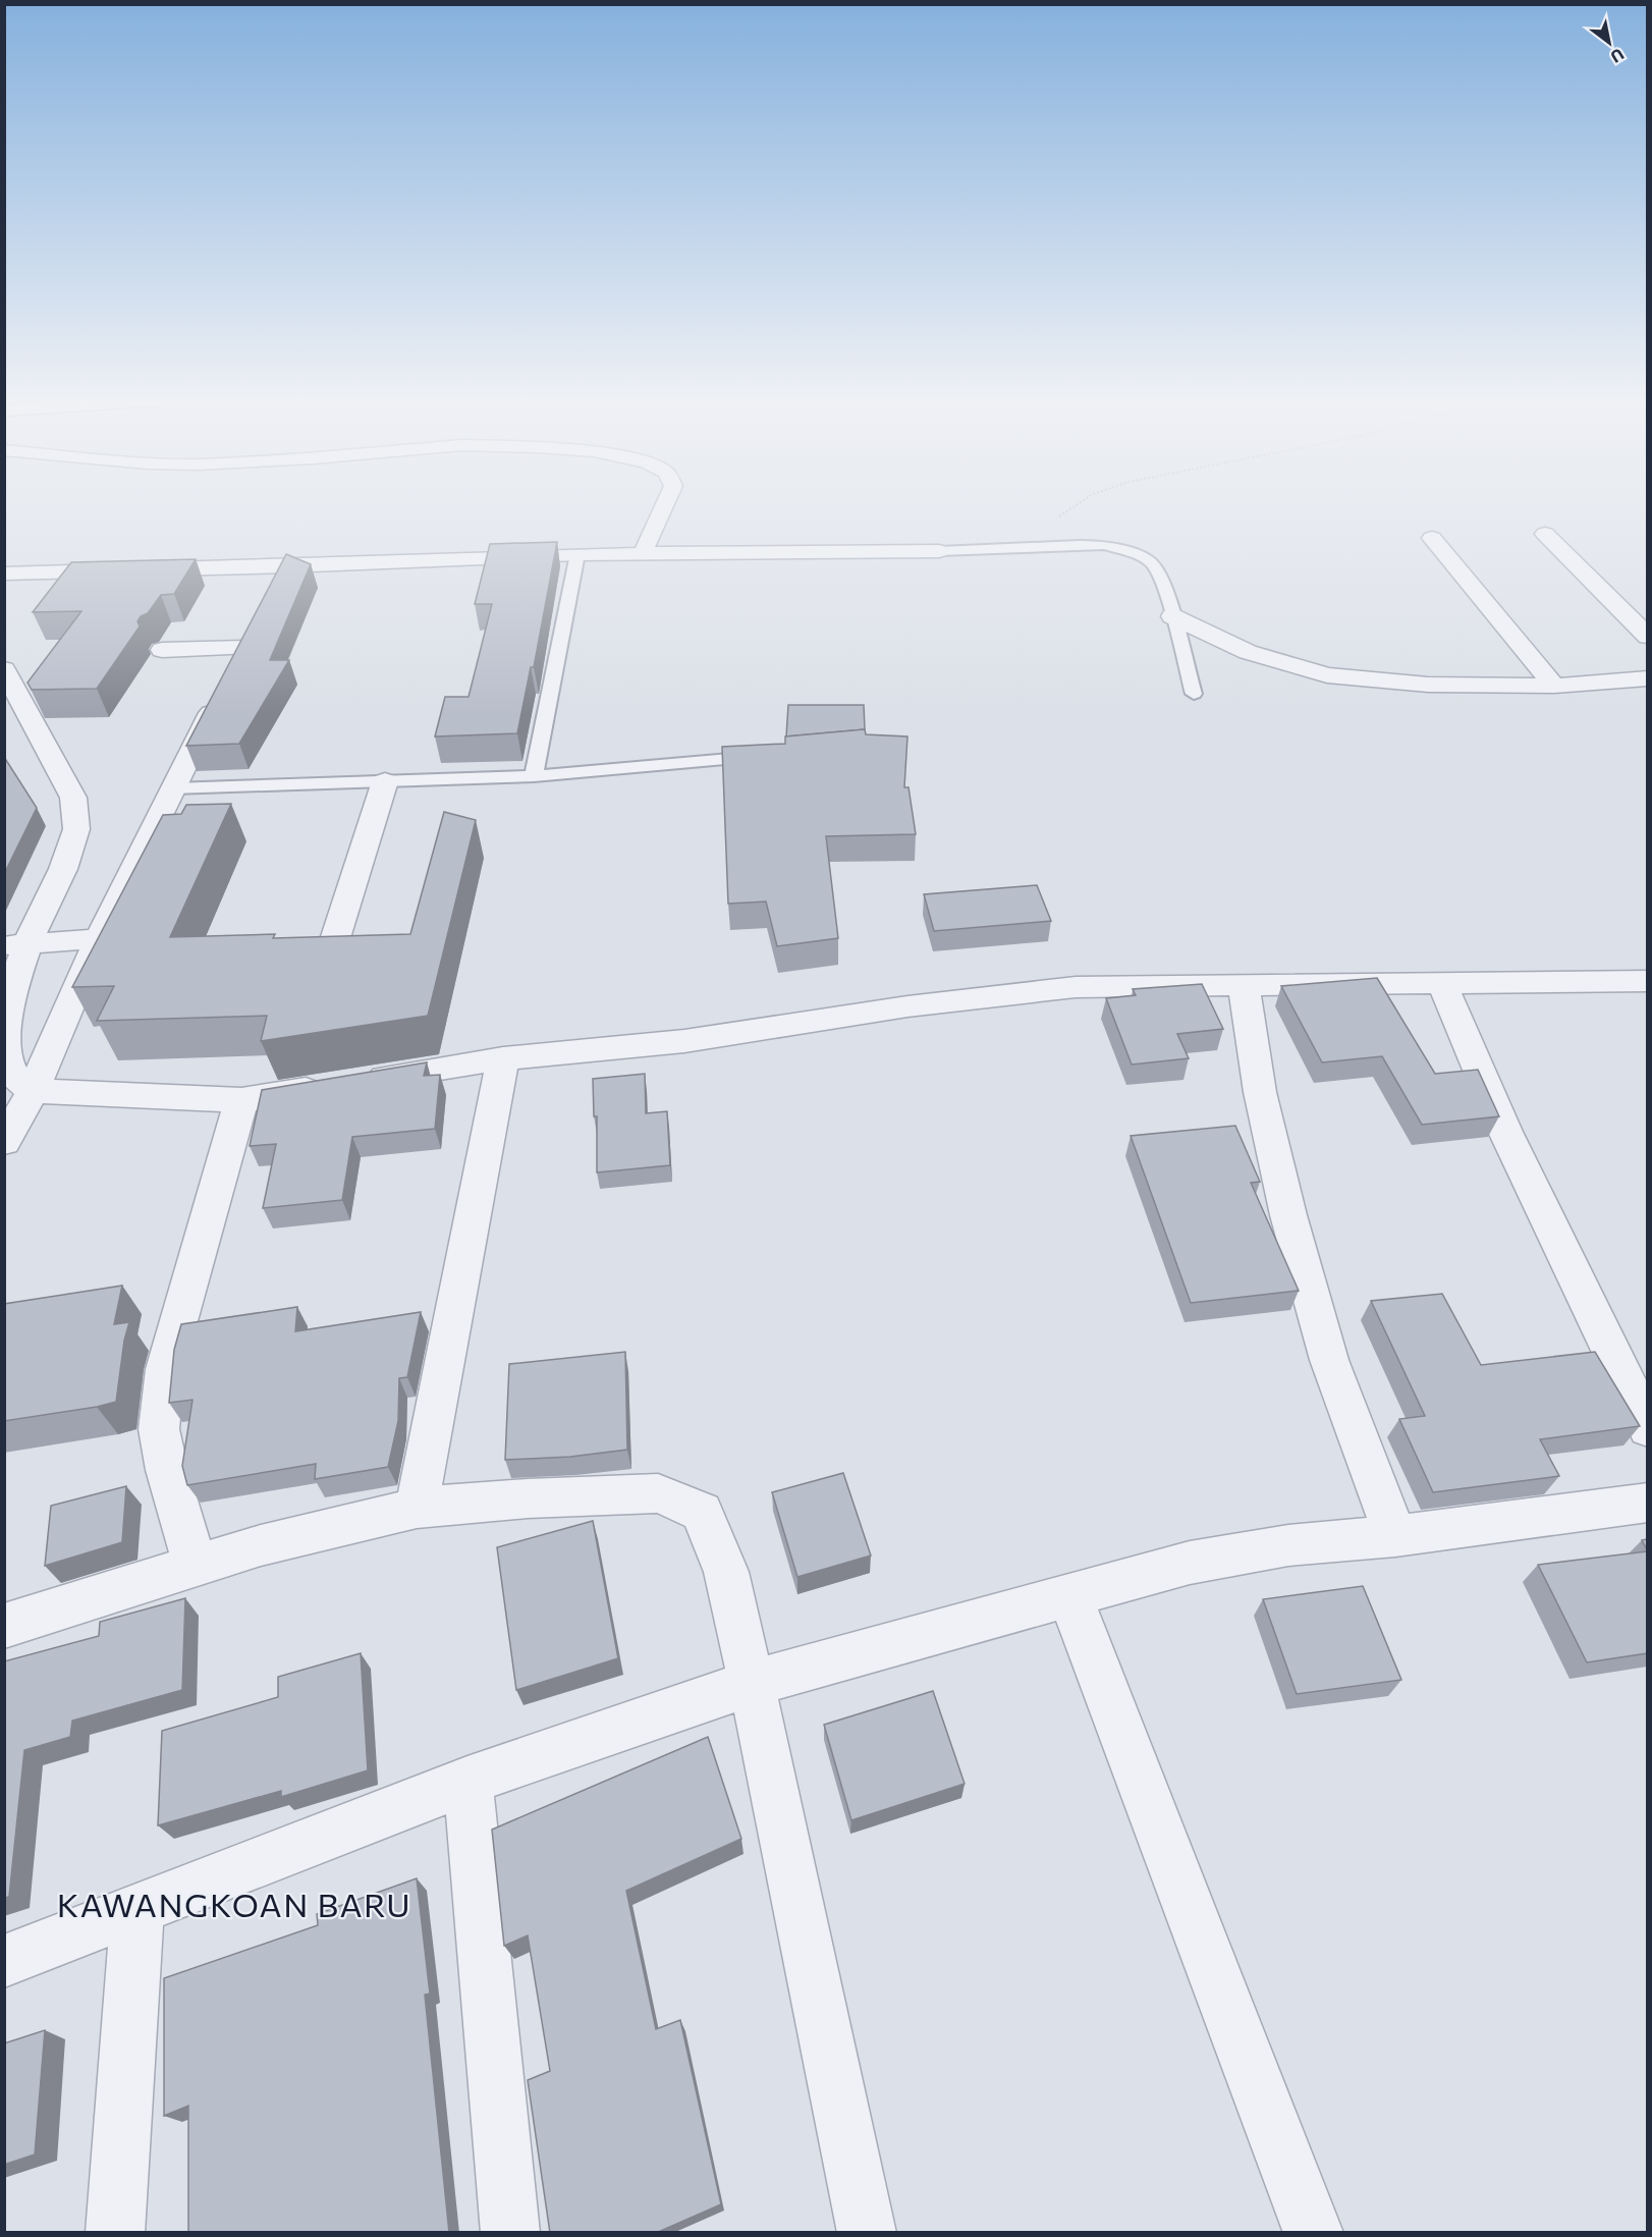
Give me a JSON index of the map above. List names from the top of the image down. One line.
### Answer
{"districts":["KAWANGKOAN BARU"],"north":"bottom right"}
